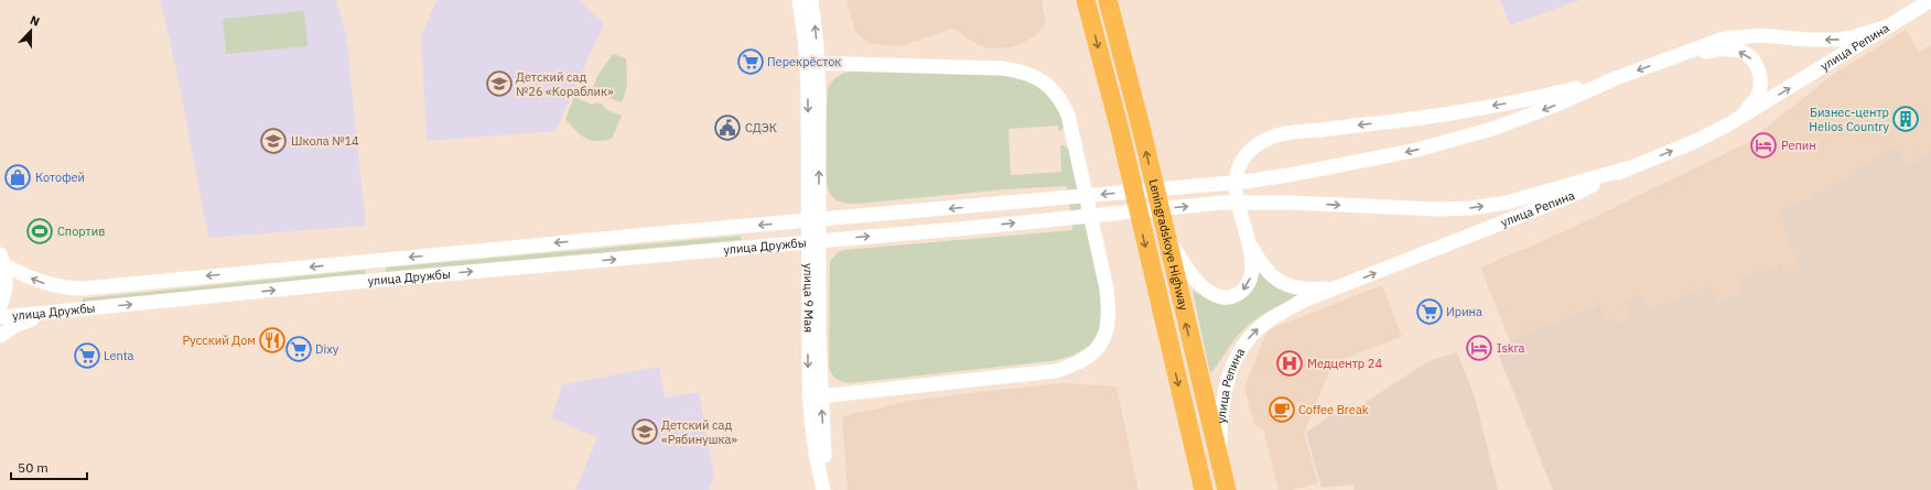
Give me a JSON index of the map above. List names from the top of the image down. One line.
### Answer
{"streets":{"highway":["Leningradskoye Highway"],"street":["улица Репина","улица Дружбы","улица 9 Мая"]},"crossings":[["улица Репина","Leningradskoye Highway"],["улица Репина","улица Дружбы"],["улица Дружбы","улица 9 Мая"]],"one_way":["улица Репина"],"places":{"supermarket":["Перекрёсток","Ирина","Dixy","Lenta"],"school or university":["Детский сад №26 «Кораблик»","Школа №14","Детский сад «Рябинушка»"],"building":["Бизнес-центр Helios Country"],"public building":["СДЭК"],"hotel":["Репин","Iskra"],"shop":["Котофей"],"sports":["Спортив"],"restaurant":["Русский Дом"],"hospital":["Медцентр 24"],"cafe":["Coffee Break"]},"scale_bar":"50 m","north":"top"}
